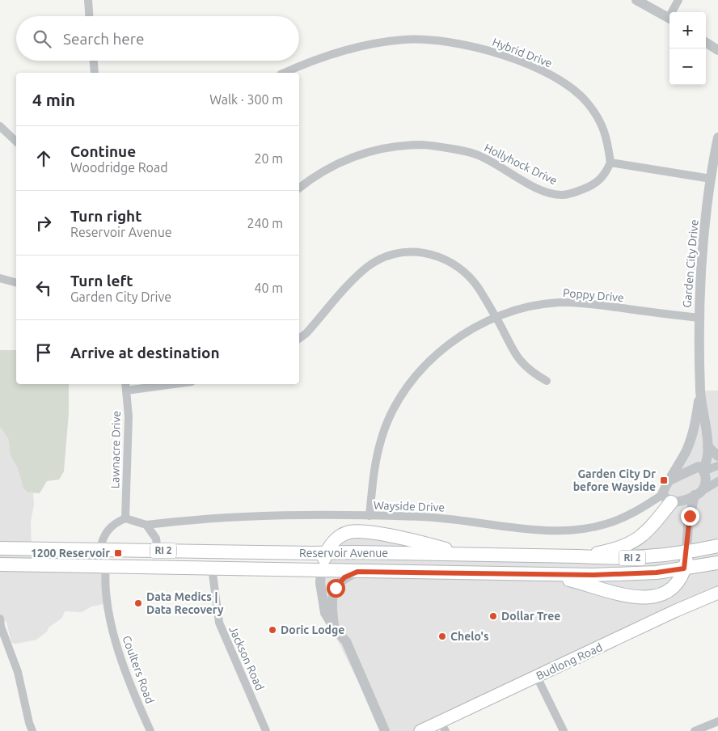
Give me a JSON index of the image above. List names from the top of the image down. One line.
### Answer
{"streets":{"main road":["RI 2","Reservoir Avenue","Budlong Road"],"street":["Hybrid Drive","Hollyhock Drive","Garden City Drive","Poppy Drive","Lawnacre Drive","Wayside Drive","Jackson Road","Coulters Road"]},"crossings":[["Hybrid Drive","Hollyhock Drive"],["Garden City Drive","Poppy Drive"],["Garden City Drive","Wayside Drive"],["Garden City Drive","RI 2"],["Garden City Drive","Reservoir Avenue"],["Poppy Drive","Wayside Drive"],["RI 2","Reservoir Avenue"],["Reservoir Avenue","Jackson Road"],["Reservoir Avenue","Coulters Road"]],"places":{"transit":["Garden City Dr before Wayside","1200 Reservoir"],"other":["Data Medics | Data Recovery","Dollar Tree","Doric Lodge","Chelo's"]},"page":{"map_buttons":["+","−"],"search":"Search here","heading":["4 min","Walk · 300 m"],"list":[["Continue","Woodridge Road","20 m"],["Turn right","Reservoir Avenue","240 m"],["Turn left","Garden City Drive","40 m"],"Arrive at destination"]}}
